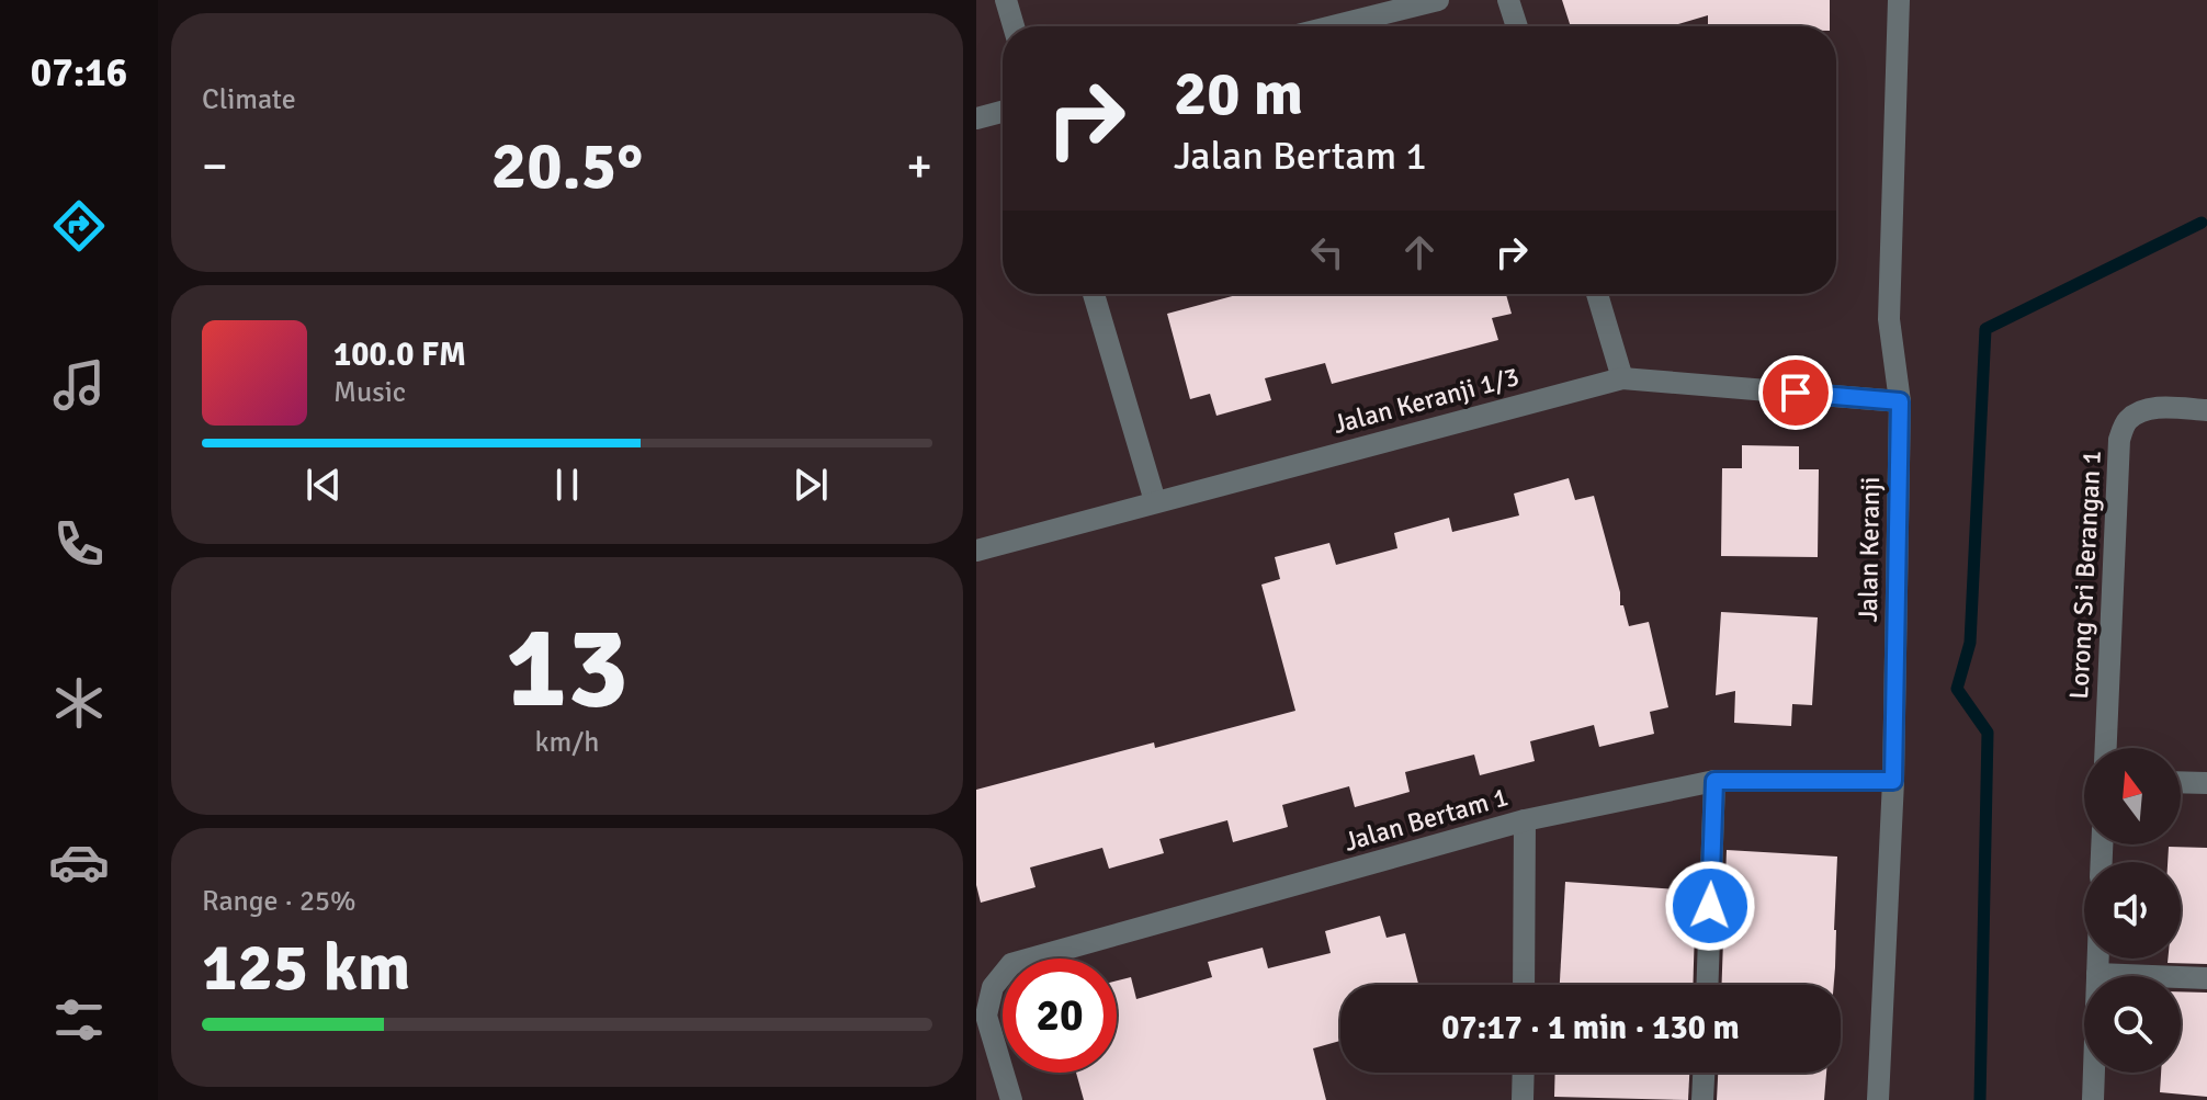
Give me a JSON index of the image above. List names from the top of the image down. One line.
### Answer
{"streets":{"street":["Jalan Keranji 1/3","Jalan Keranji","Lorong Sri Berangan 1","Jalan Bertam 1"]},"crossings":[["Jalan Keranji 1/3","Jalan Keranji"],["Jalan Keranji","Jalan Bertam 1"]],"north":"top","page":{"tabs":"07:16","tile":["Climate",["13","km/h"],["Range · 25%","125 km"]],"turn":["20 m","Jalan Bertam 1"],"heat":["−","20.5°","+"],"song":["100.0 FM","Music"],"limit":"20","trip":"07:17 · 1 min · 130 m"}}
